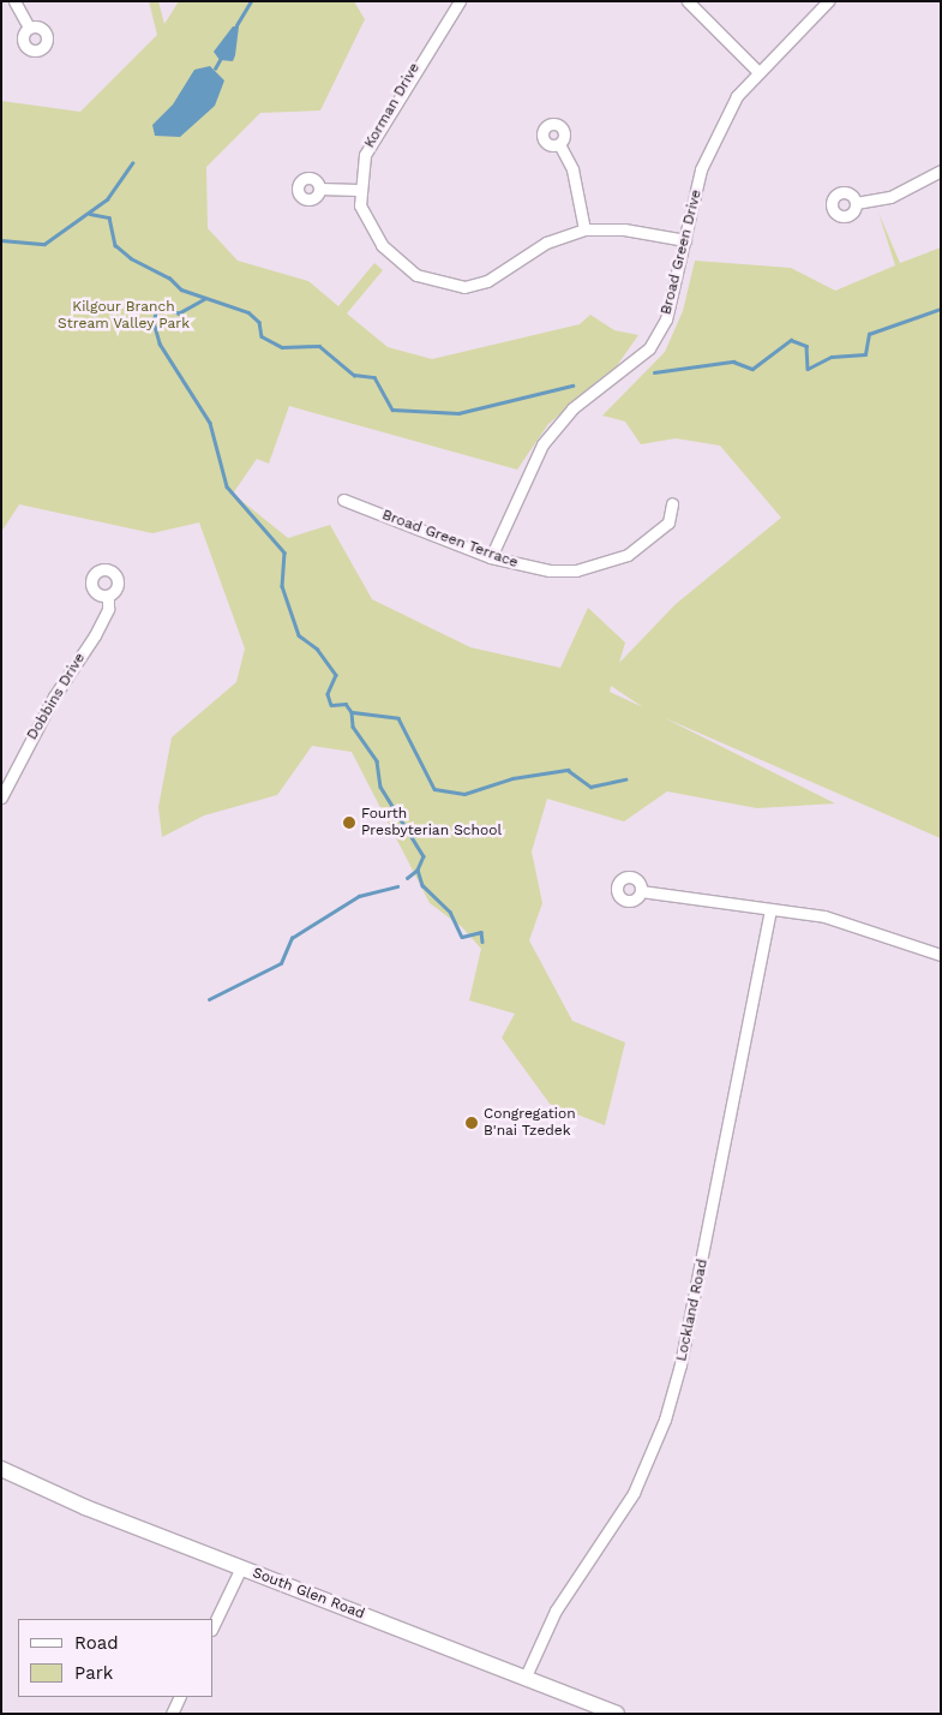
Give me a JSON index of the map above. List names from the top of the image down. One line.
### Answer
{"streets":{"main road":["South Glen Road"],"street":["Korman Drive","Broad Green Drive","Broad Green Terrace","Dobbins Drive","Lockland Road"]},"crossings":[["Korman Drive","Broad Green Drive"],["Broad Green Drive","Broad Green Terrace"],["Lockland Road","South Glen Road"]],"parks":["Kilgour Branch Stream Valley Park"],"places":["Fourth Presbyterian School","Congregation B'nai Tzedek"],"legend":["Road","Park"]}
